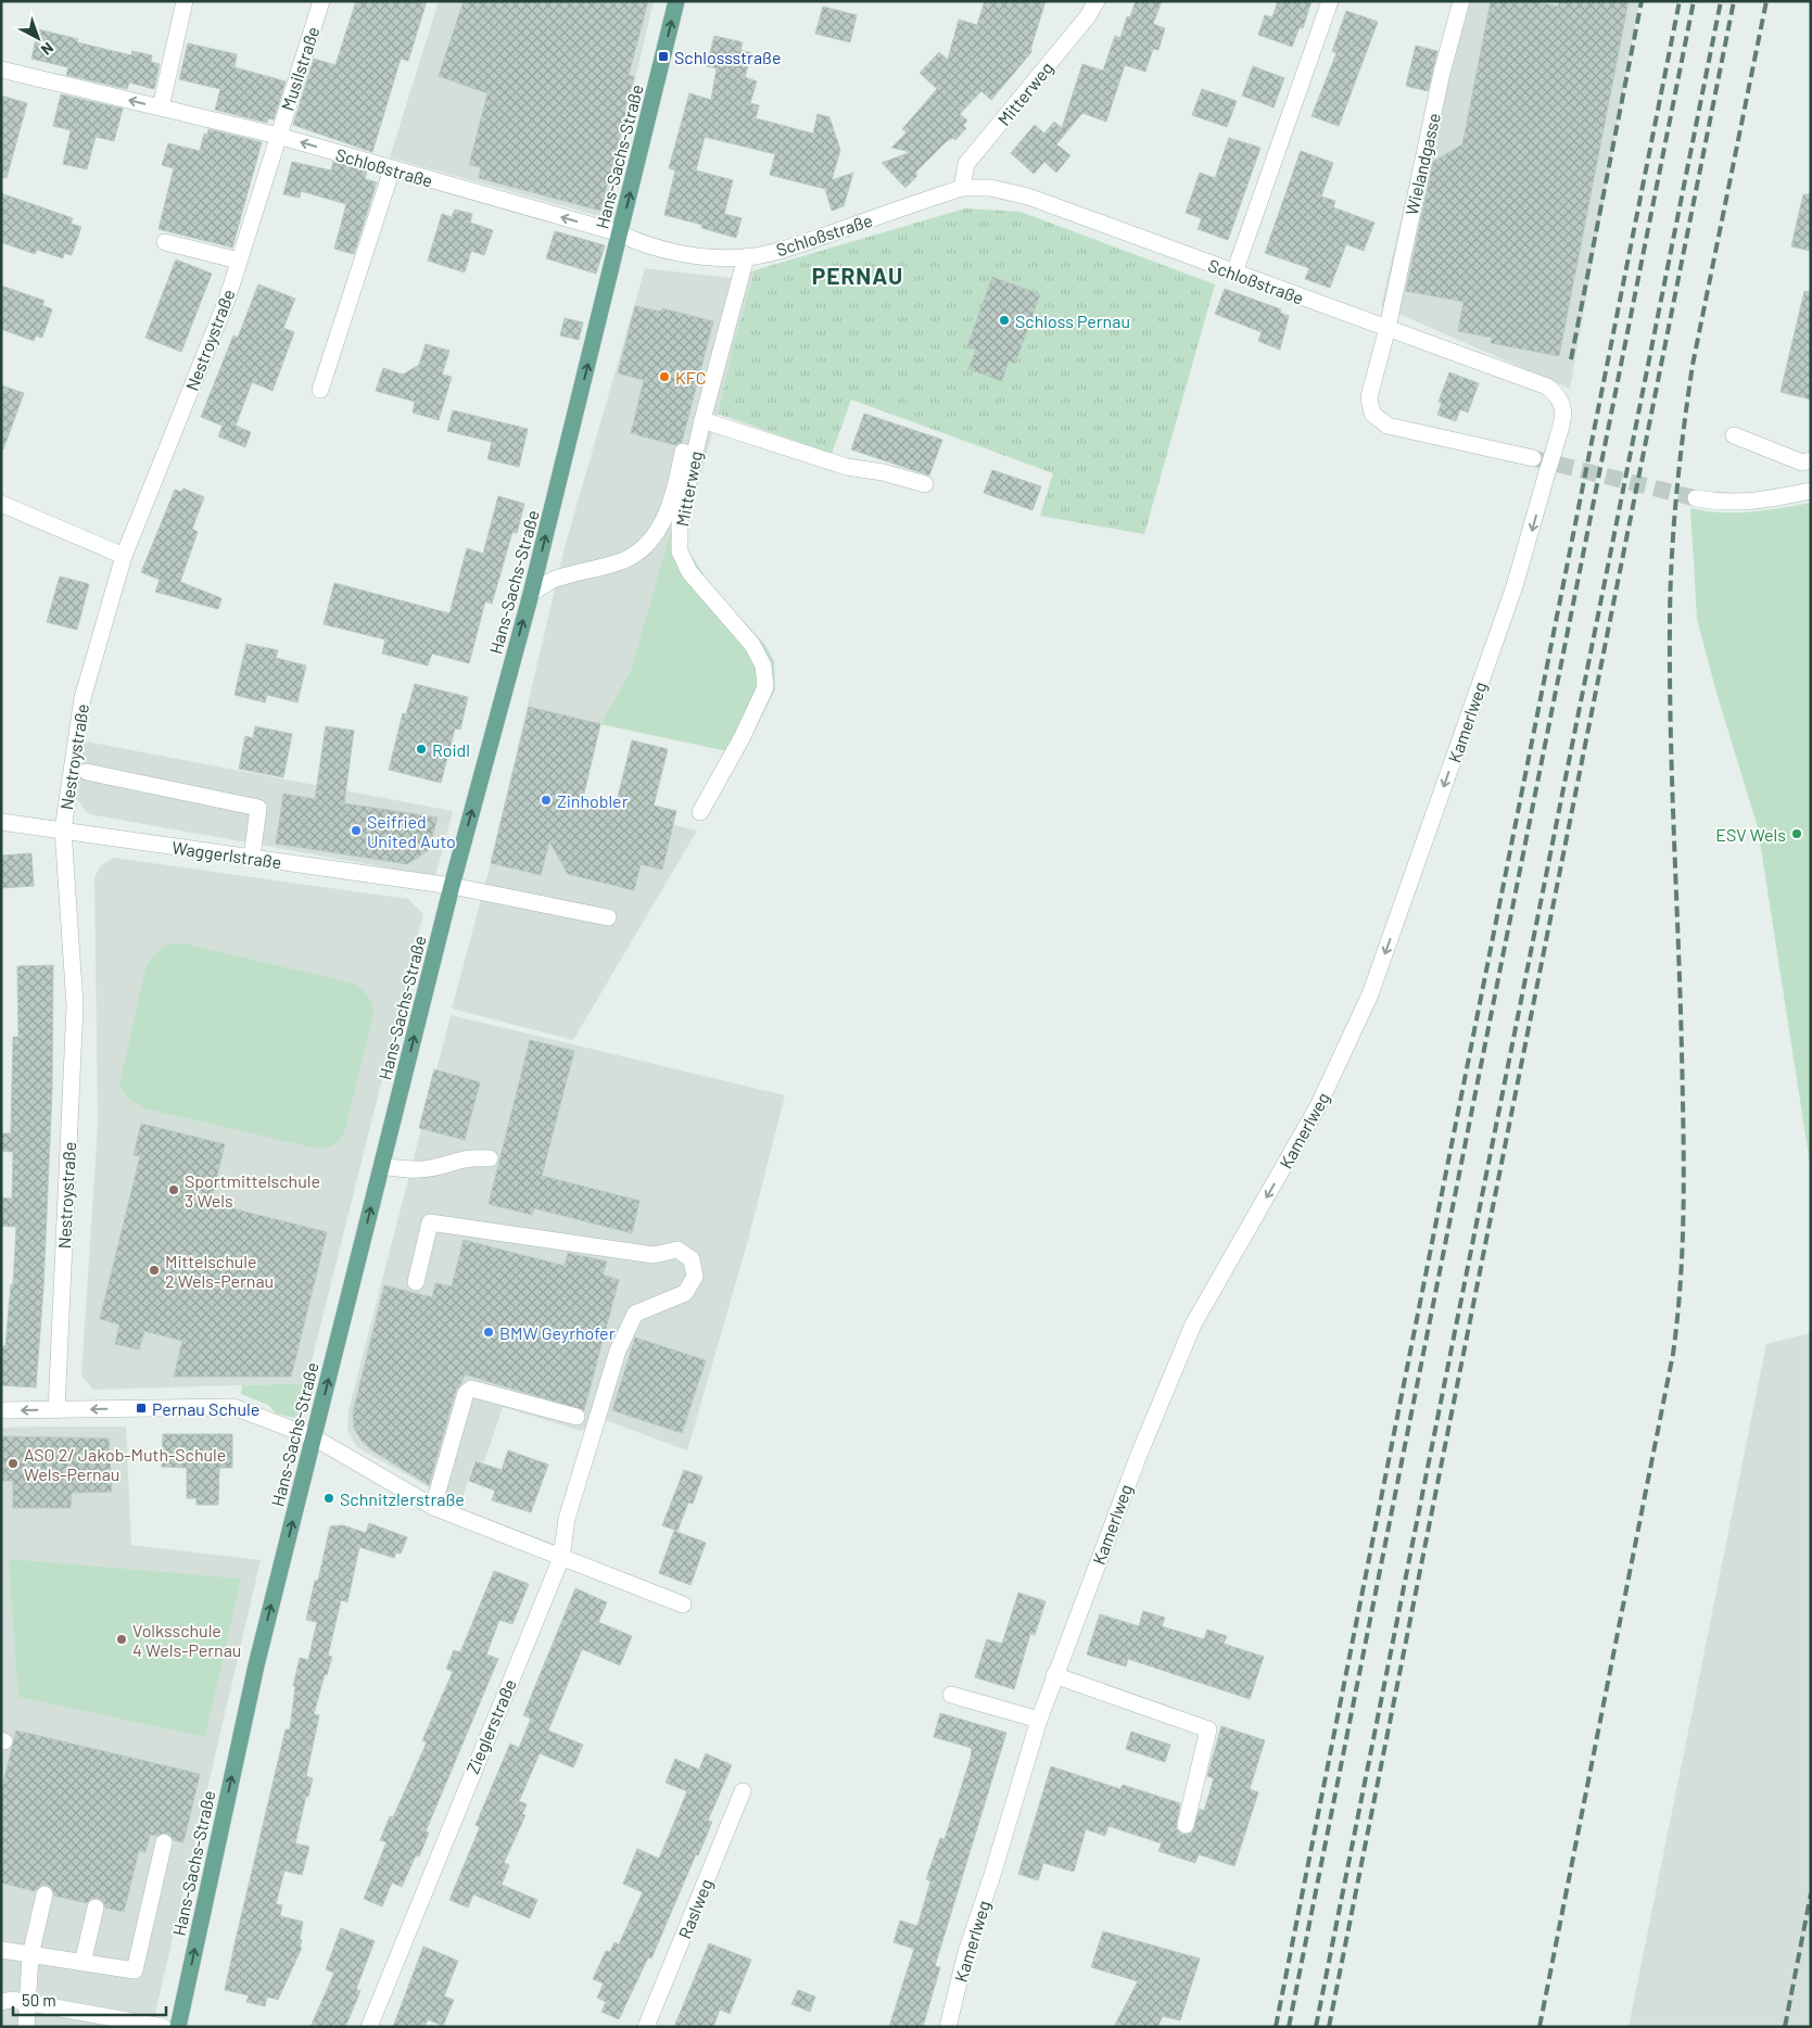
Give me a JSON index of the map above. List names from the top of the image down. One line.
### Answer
{"streets":{"main road":["Hans-Sachs-Straße"],"street":["Musilstraße","Mitterweg","Wielandgasse","Schloßstraße","Nestroystraße","Kamerlweg","Waggerlstraße","Zieglerstraße","Raslweg"]},"crossings":[["Musilstraße","Schloßstraße"],["Musilstraße","Nestroystraße"],["Mitterweg","Schloßstraße"],["Hans-Sachs-Straße","Schloßstraße"],["Hans-Sachs-Straße","Waggerlstraße"],["Wielandgasse","Schloßstraße"],["Wielandgasse","Kamerlweg"],["Schloßstraße","Nestroystraße"],["Schloßstraße","Kamerlweg"],["Nestroystraße","Waggerlstraße"]],"one_way":["Hans-Sachs-Straße","Schloßstraße","Kamerlweg"],"districts":["PERNAU"],"places":{"transit":["Schlossstraße","Pernau Schule"],"other":["Schloss Pernau","KFC","Roidl","Zinhobler","Seifried United Auto","ESV Wels","Sportmittelschule 3 Wels","Mittelschule 2 Wels-Pernau","BMW Geyrhofer","ASO 2/ Jakob-Muth-Schule Wels-Pernau","Schnitzlerstraße","Volksschule 4 Wels-Pernau"]},"scale_bar":"50 m","north":"bottom right"}
